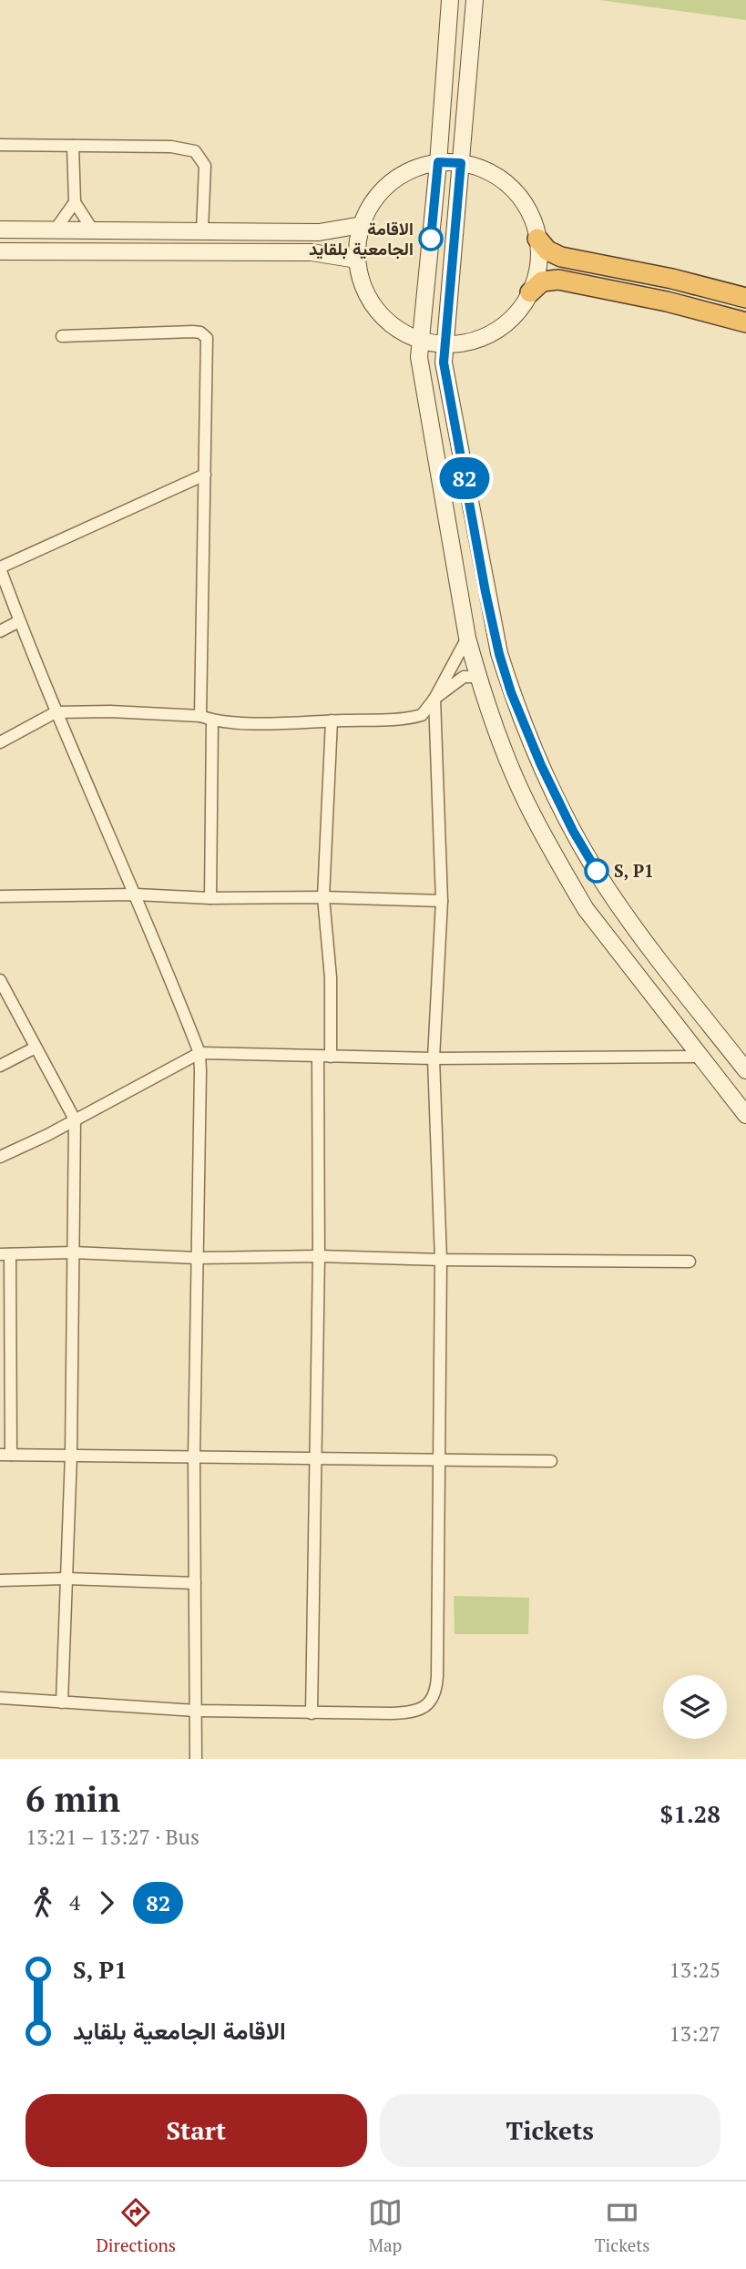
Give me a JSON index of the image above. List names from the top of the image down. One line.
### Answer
{"places":["الاقامة الجامعية بلقايد","S, P1"],"lines":["bus line 82"],"page":{"on_map":"82","heading":["6 min","13:21 – 13:27 · Bus","$1.28"],"legs":["4","82"],"list":[{"name":"S, P1","value":"13:25"},{"name":"الاقامة الجامعية بلقايد","value":"13:27"}],"buttons":["Start","Tickets"],"tabs":["Directions","Map","Tickets"]}}
